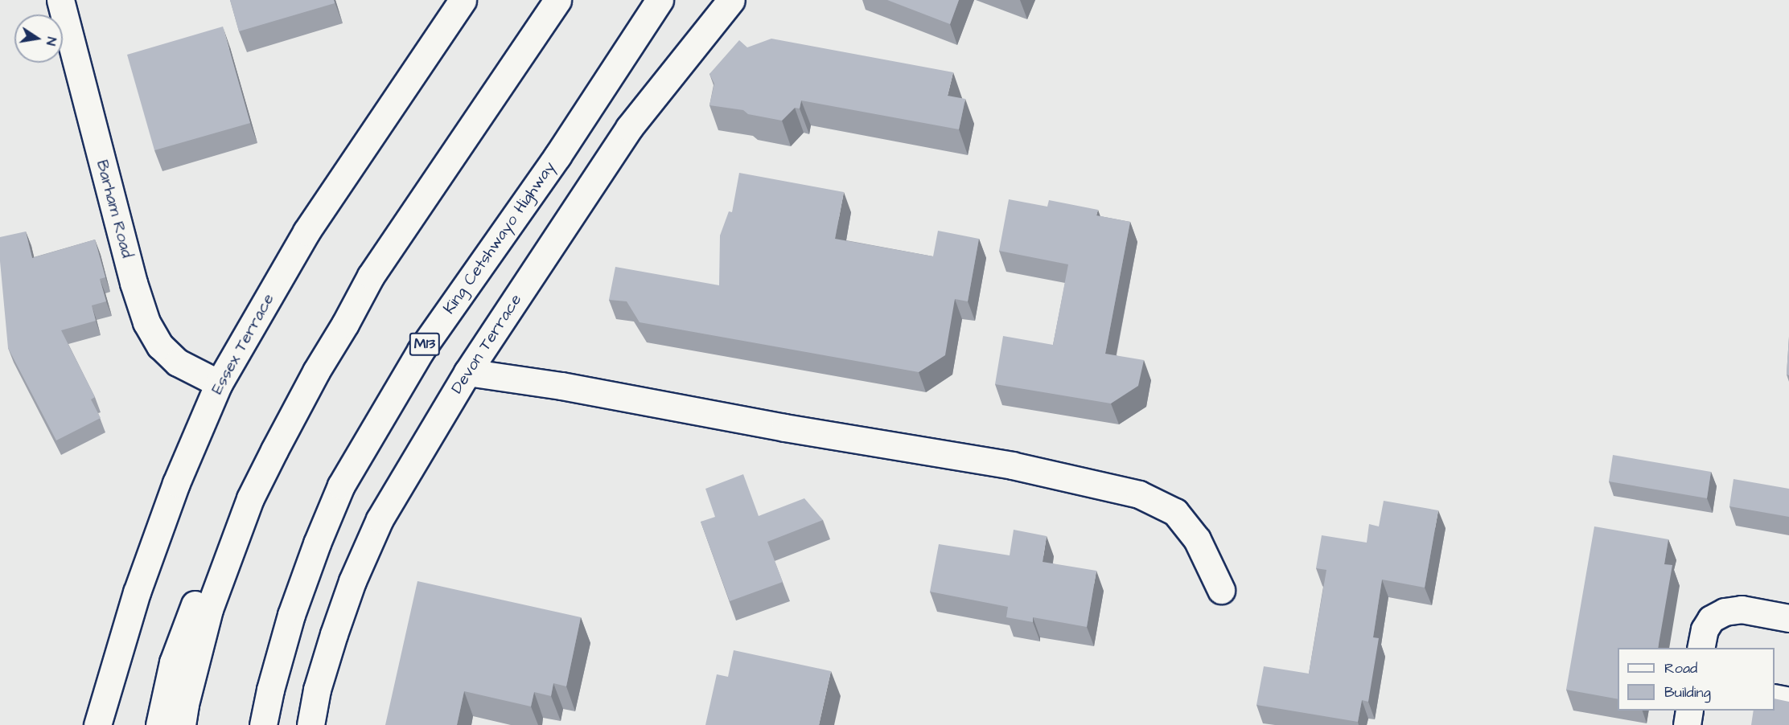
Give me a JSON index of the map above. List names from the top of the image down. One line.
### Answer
{"streets":{"main road":["Barham Road","King Cetshwayo Highway","Essex Terrace","M13","Devon Terrace"]},"crossings":[["Barham Road","Essex Terrace"]],"legend":["Road","Building"],"north":"right"}
